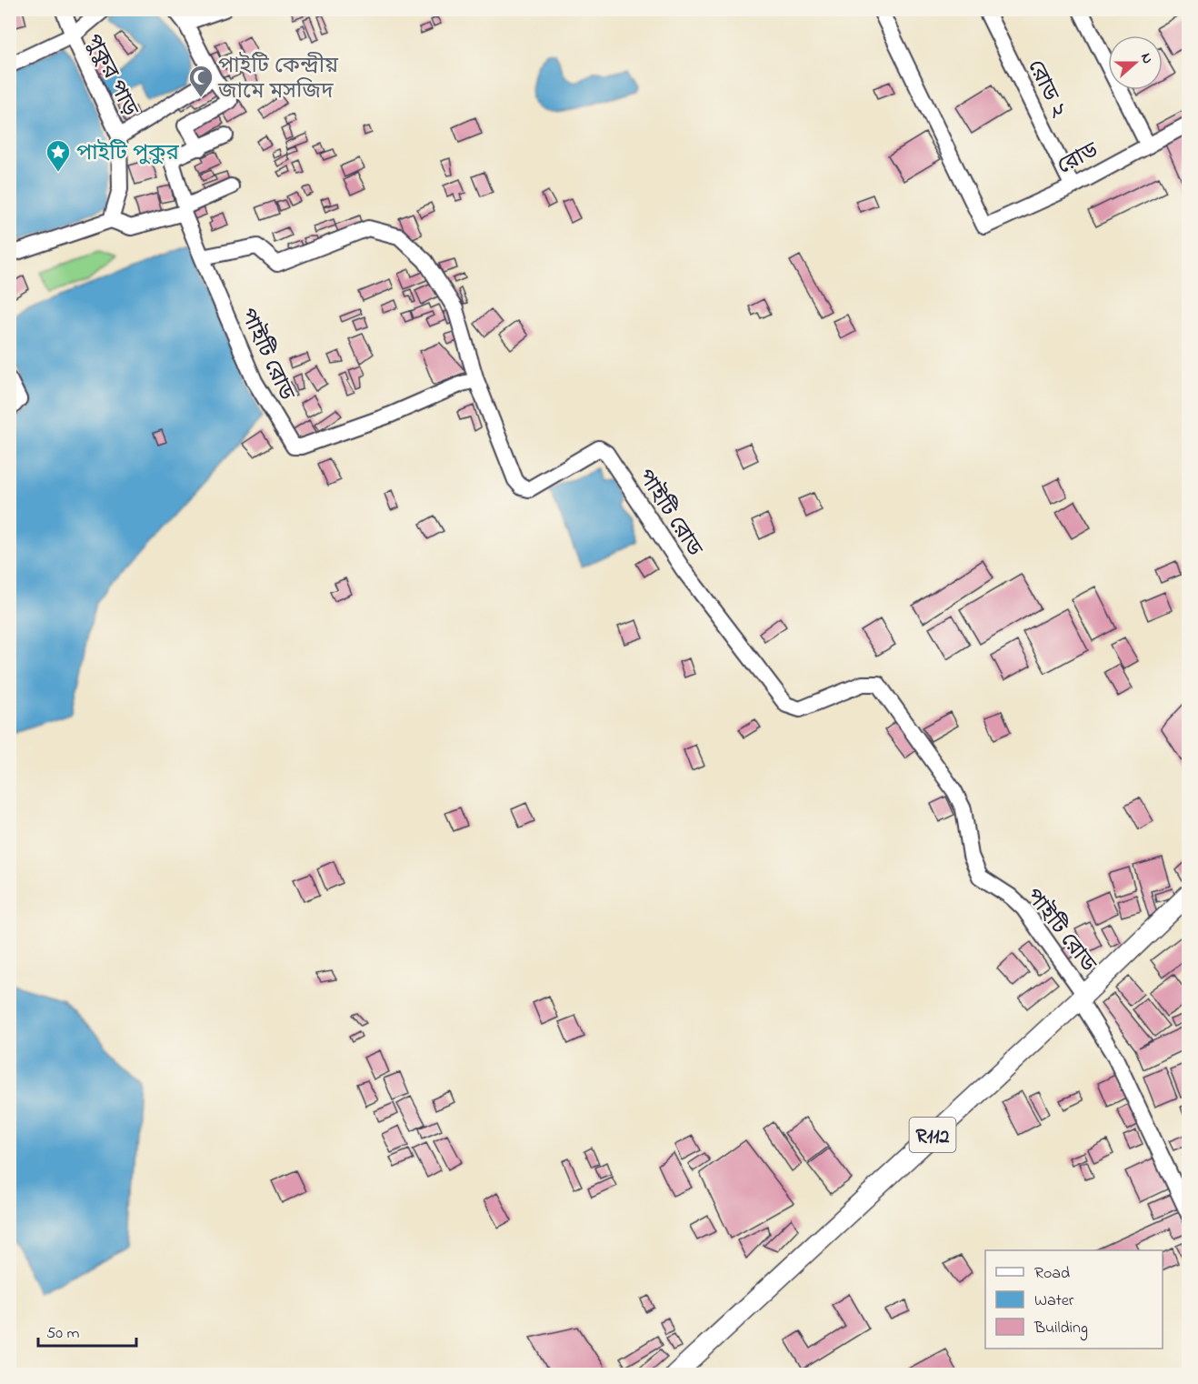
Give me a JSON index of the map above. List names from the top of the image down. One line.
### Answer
{"streets":{"main road":["R112"],"street":["পুকুর পাড়","রোড ২","রোড","পাইটি রোড"]},"crossings":[["রোড ২","রোড"],["পাইটি রোড","R112"]],"places":{"mosque":["পাইটি কেন্দ্রীয় জামে মসজিদ"],"place":["পাইটি পুকুর"]},"legend":["Road","Water","Building"],"scale_bar":"50 m","north":"right"}
